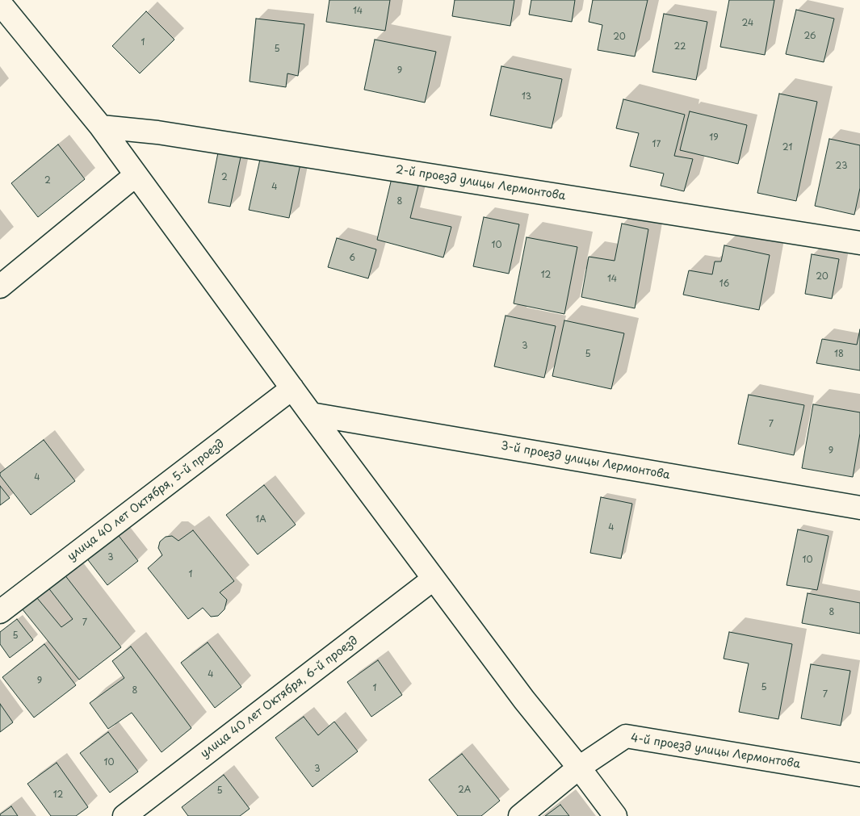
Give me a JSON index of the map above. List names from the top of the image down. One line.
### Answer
{"streets":{"street":["2-й проезд улицы Лермонтова","3-й проезд улицы Лермонтова","улица 40 лет Октября, 5-й проезд","улица 40 лет Октября, 6-й проезд","4-й проезд улицы Лермонтова"]},"house_numbers":["14","24","26","20","1","22","5","9","13","19","17","21","23","2","2","4","8","10","6","12","20","14","16","3","5","18","7","9","4","1А","4","3","10","1","8","7","5","4","9","5","1","8","7","10","3","2А","5","12"]}
